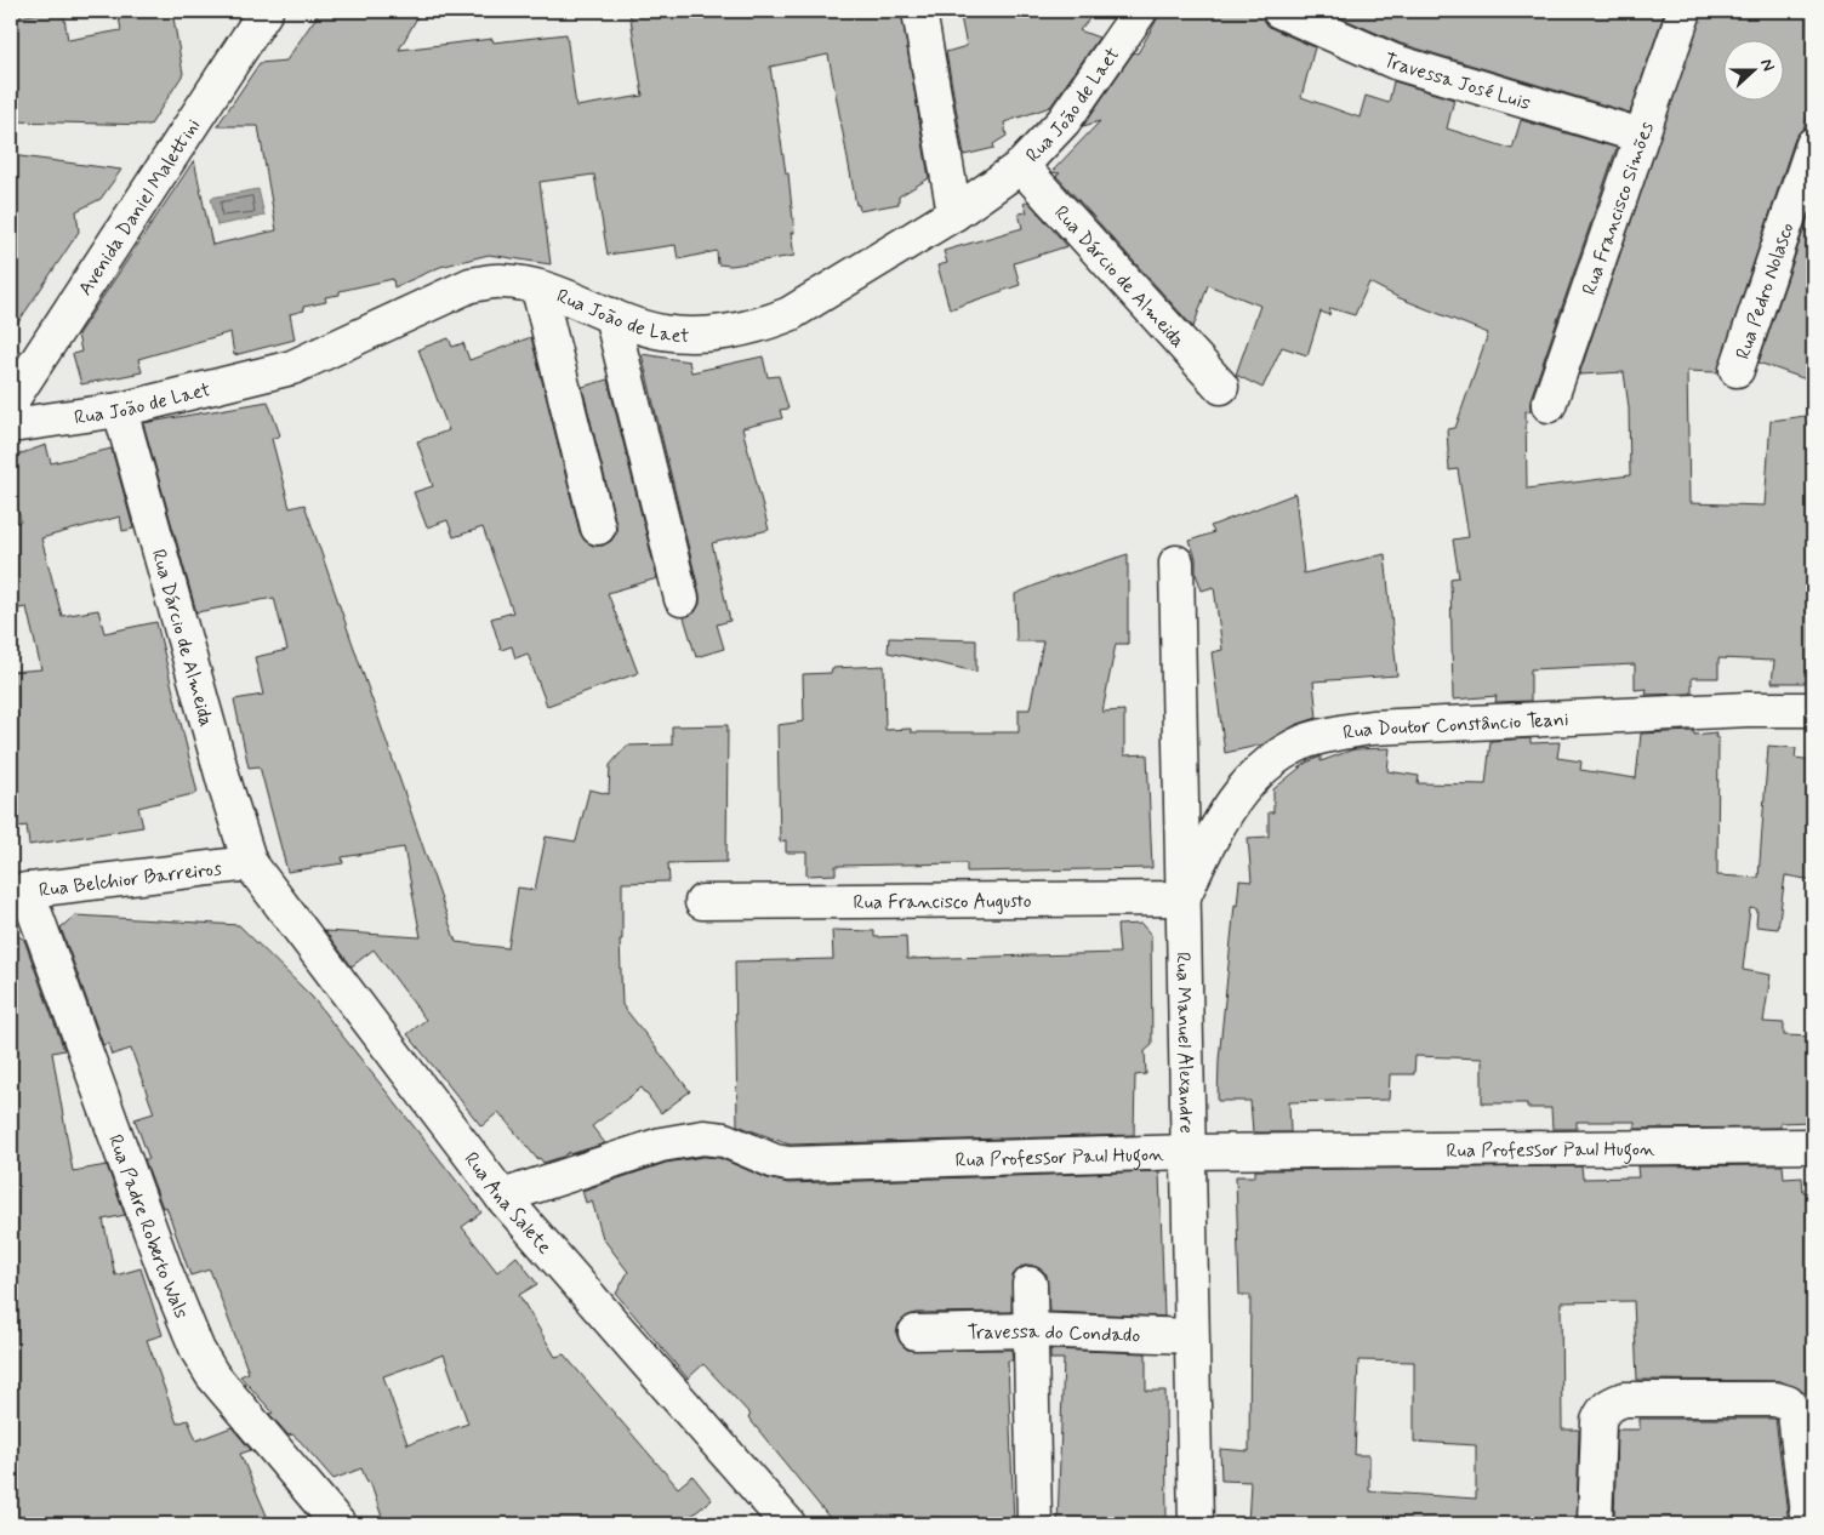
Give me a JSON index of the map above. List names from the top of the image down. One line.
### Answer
{"streets":{"street":["Travessa José Luis","Rua João de Laet","Avenida Daniel Malettini","Rua Francisco Simões","Rua Dárcio de Almeida","Rua Pedro Nolasco","Rua Doutor Constâncio Teani","Rua Belchior Barreiros","Rua Francisco Augusto","Rua Manuel Alexandre","Rua Professor Paul Hugon","Rua Ana Salete","Rua Padre Roberto Wals","Travessa do Condado"]},"crossings":[["Travessa José Luis","Rua Francisco Simões"],["Rua João de Laet","Rua Dárcio de Almeida"],["Rua Dárcio de Almeida","Rua Belchior Barreiros"],["Rua Dárcio de Almeida","Rua Ana Salete"],["Rua Doutor Constâncio Teani","Rua Francisco Augusto"],["Rua Doutor Constâncio Teani","Rua Manuel Alexandre"],["Rua Belchior Barreiros","Rua Ana Salete"],["Rua Belchior Barreiros","Rua Padre Roberto Wals"],["Rua Francisco Augusto","Rua Manuel Alexandre"],["Rua Manuel Alexandre","Rua Professor Paul Hugon"],["Rua Manuel Alexandre","Travessa do Condado"],["Rua Professor Paul Hugon","Rua Ana Salete"]],"north":"right"}
